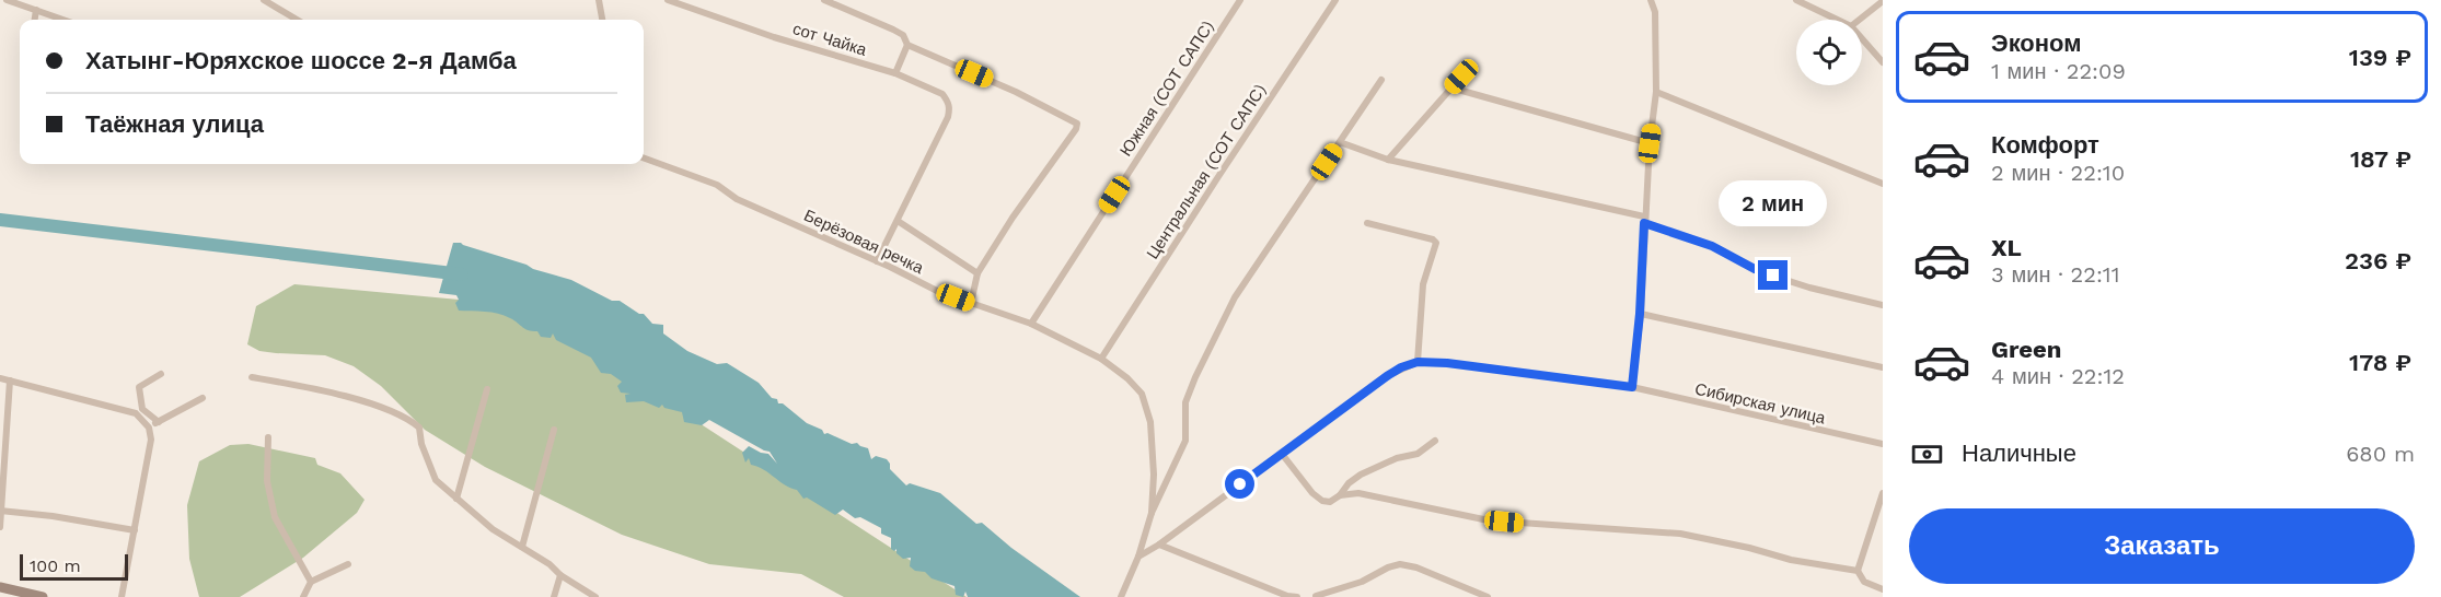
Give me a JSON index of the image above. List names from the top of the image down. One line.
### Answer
{"streets":{"street":["сот Чайка","Южная (СОТ САПС)","Центральная (СОТ САПС)","Берёзовая речка","Сибирская улица"]},"crossings":[["Южная (СОТ САПС)","Берёзовая речка"],["Центральная (СОТ САПС)","Берёзовая речка"]],"scale_bar":"100 m","page":{"list":[{"name":"Эконом","note":"1 мин · 22:09","value":"139 ₽"},{"name":"Комфорт","note":"2 мин · 22:10","value":"187 ₽"},{"name":"XL","note":"3 мин · 22:11","value":"236 ₽"},{"name":"Green","note":"4 мин · 22:12","value":"178 ₽"}],"banner":["Хатынг-Юряхское шоссе 2-я Дамба","Таёжная улица"],"bubble":"2 мин","pay":["Наличные","680 m"],"buttons":"Заказать","scale":"100 m"}}
